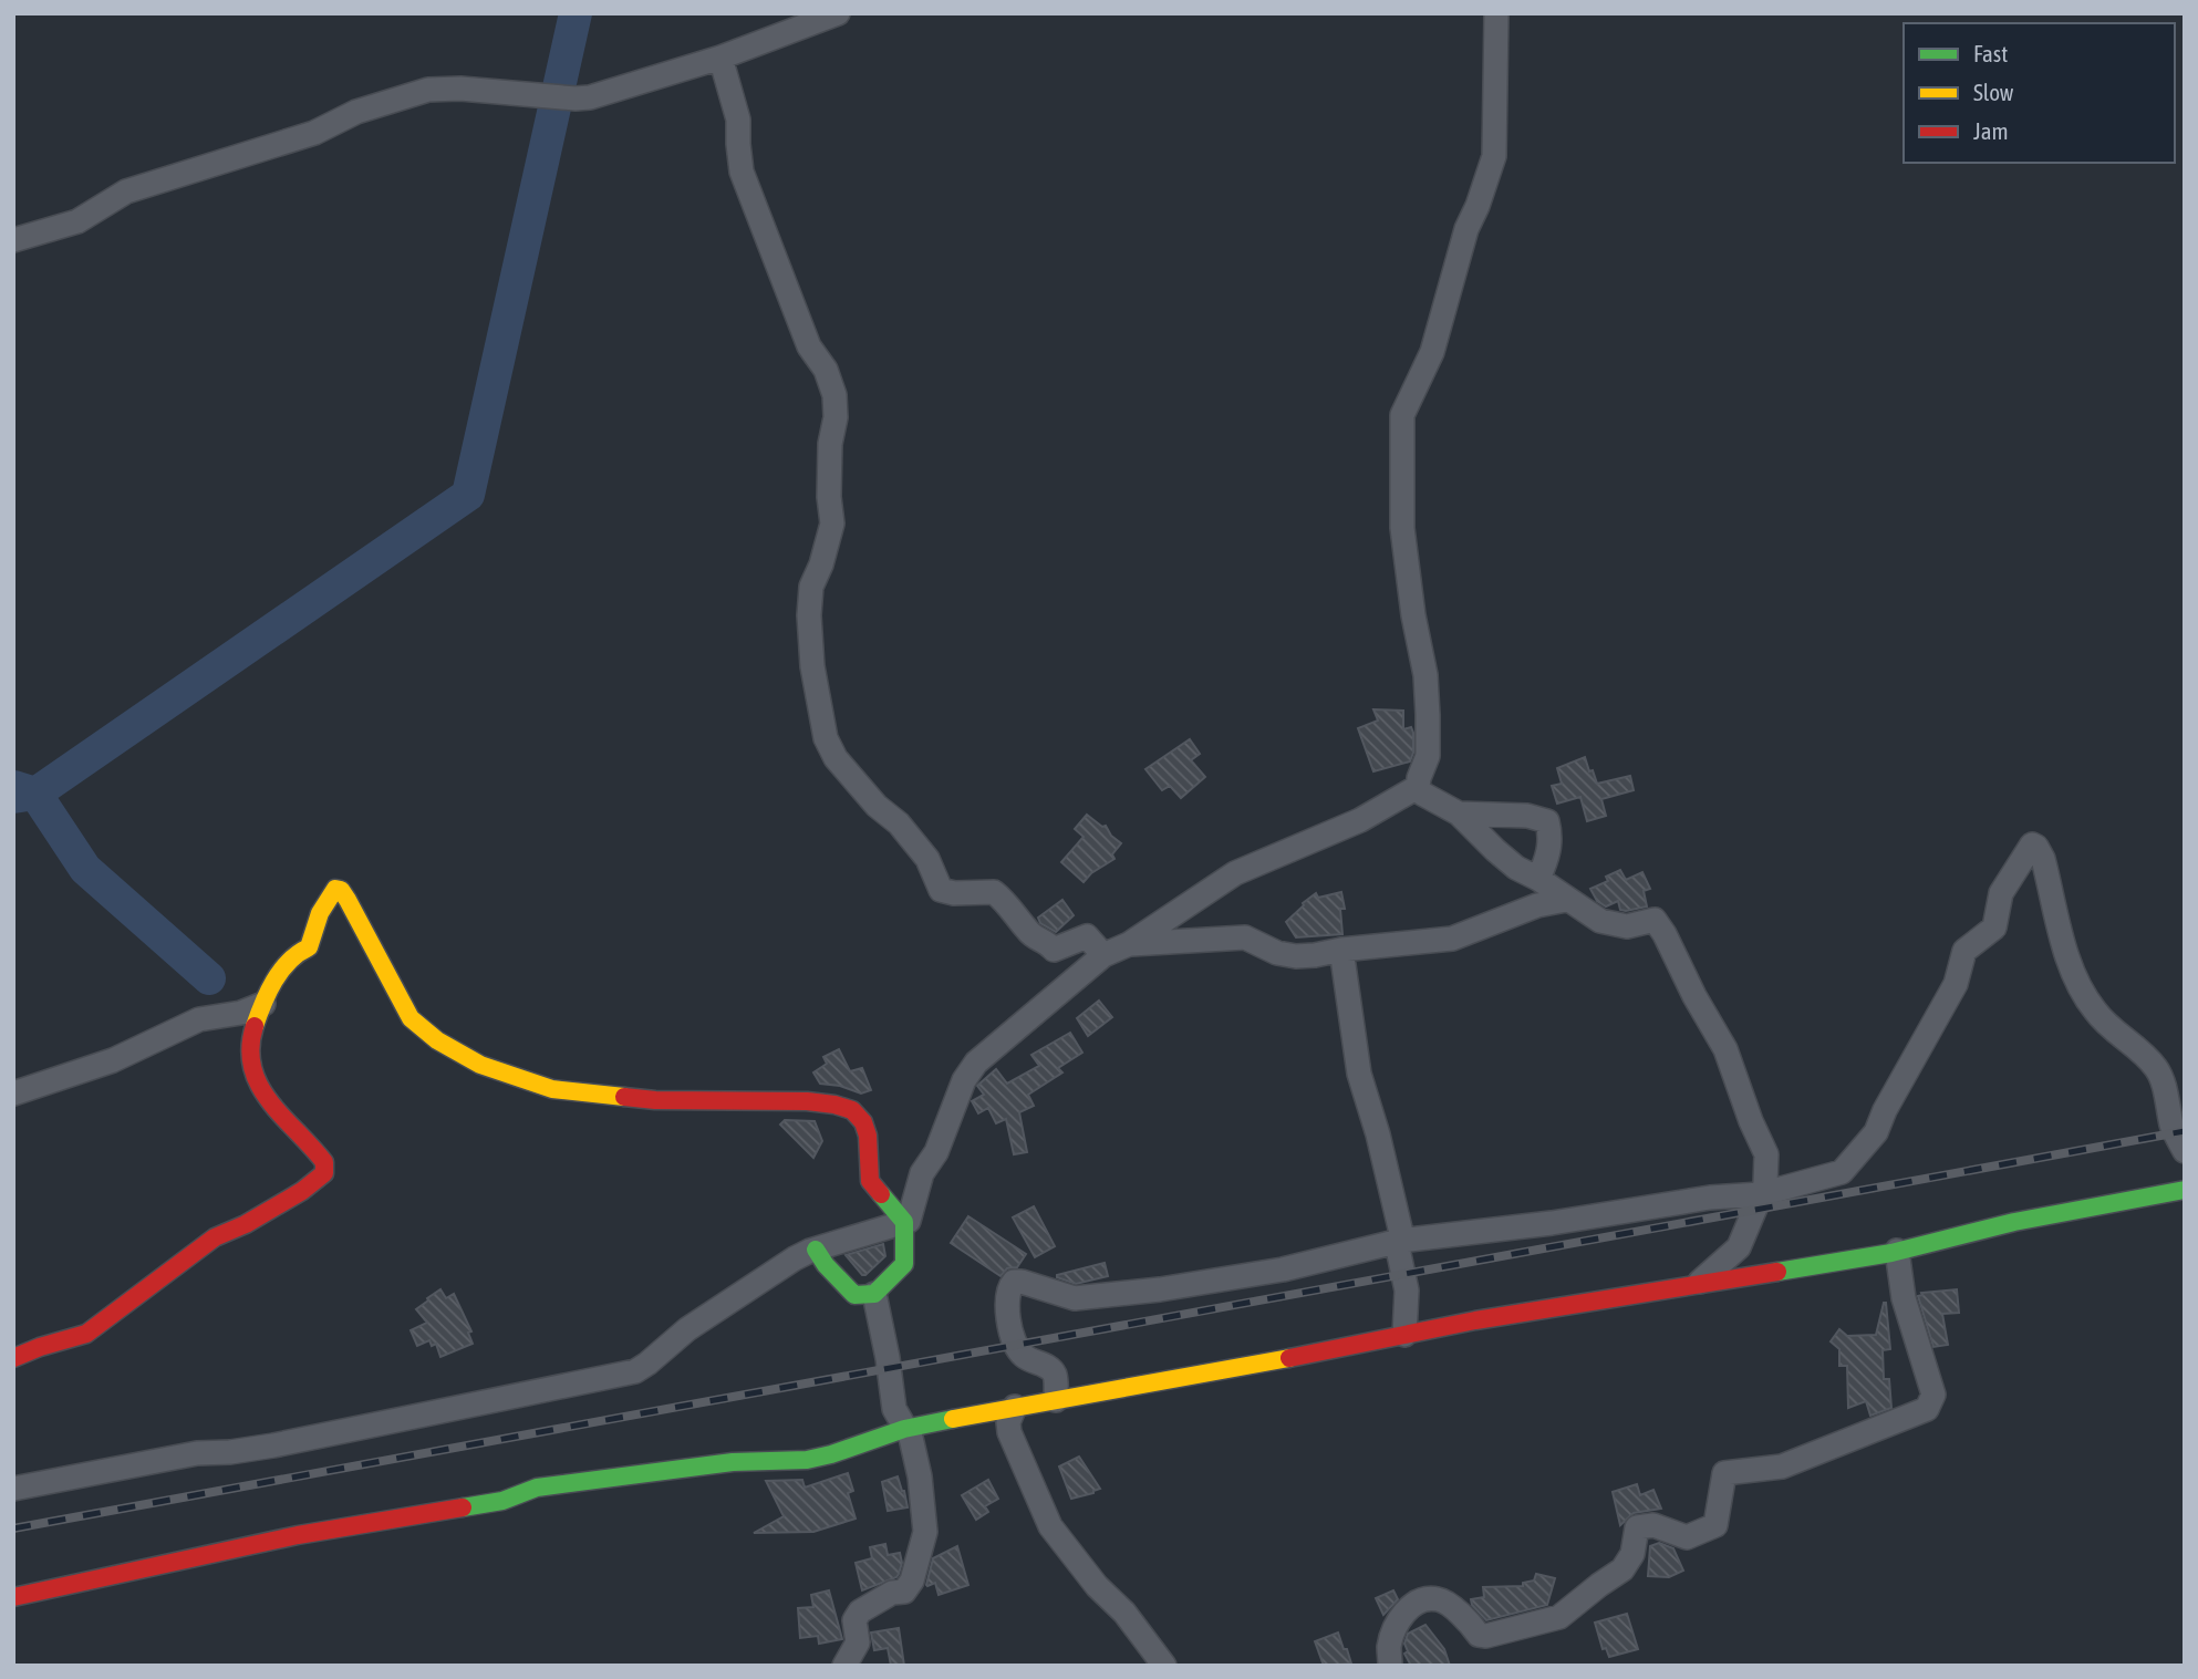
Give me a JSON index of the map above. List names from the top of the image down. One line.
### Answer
{"legend":["Fast","Slow","Jam"]}
